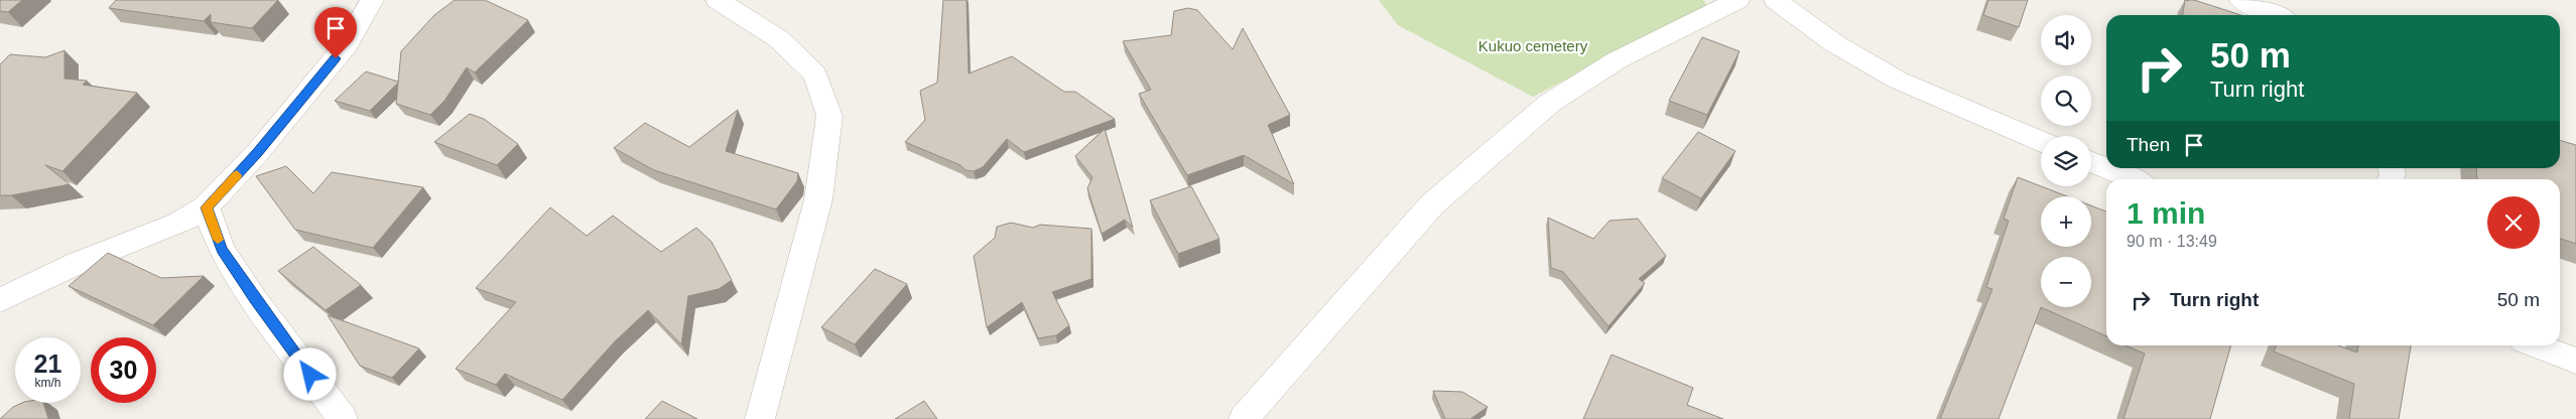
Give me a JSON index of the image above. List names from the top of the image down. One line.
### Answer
{"parks":["Kukuo cemetery"],"page":{"map_buttons":["+","−"],"turn":["50 m","Turn right"],"then":"Then","heading":["1 min","90 m · 13:49"],"list":[{"name":"Turn right","value":"50 m"}],"speed":"21 km/h","limit":"30"}}
